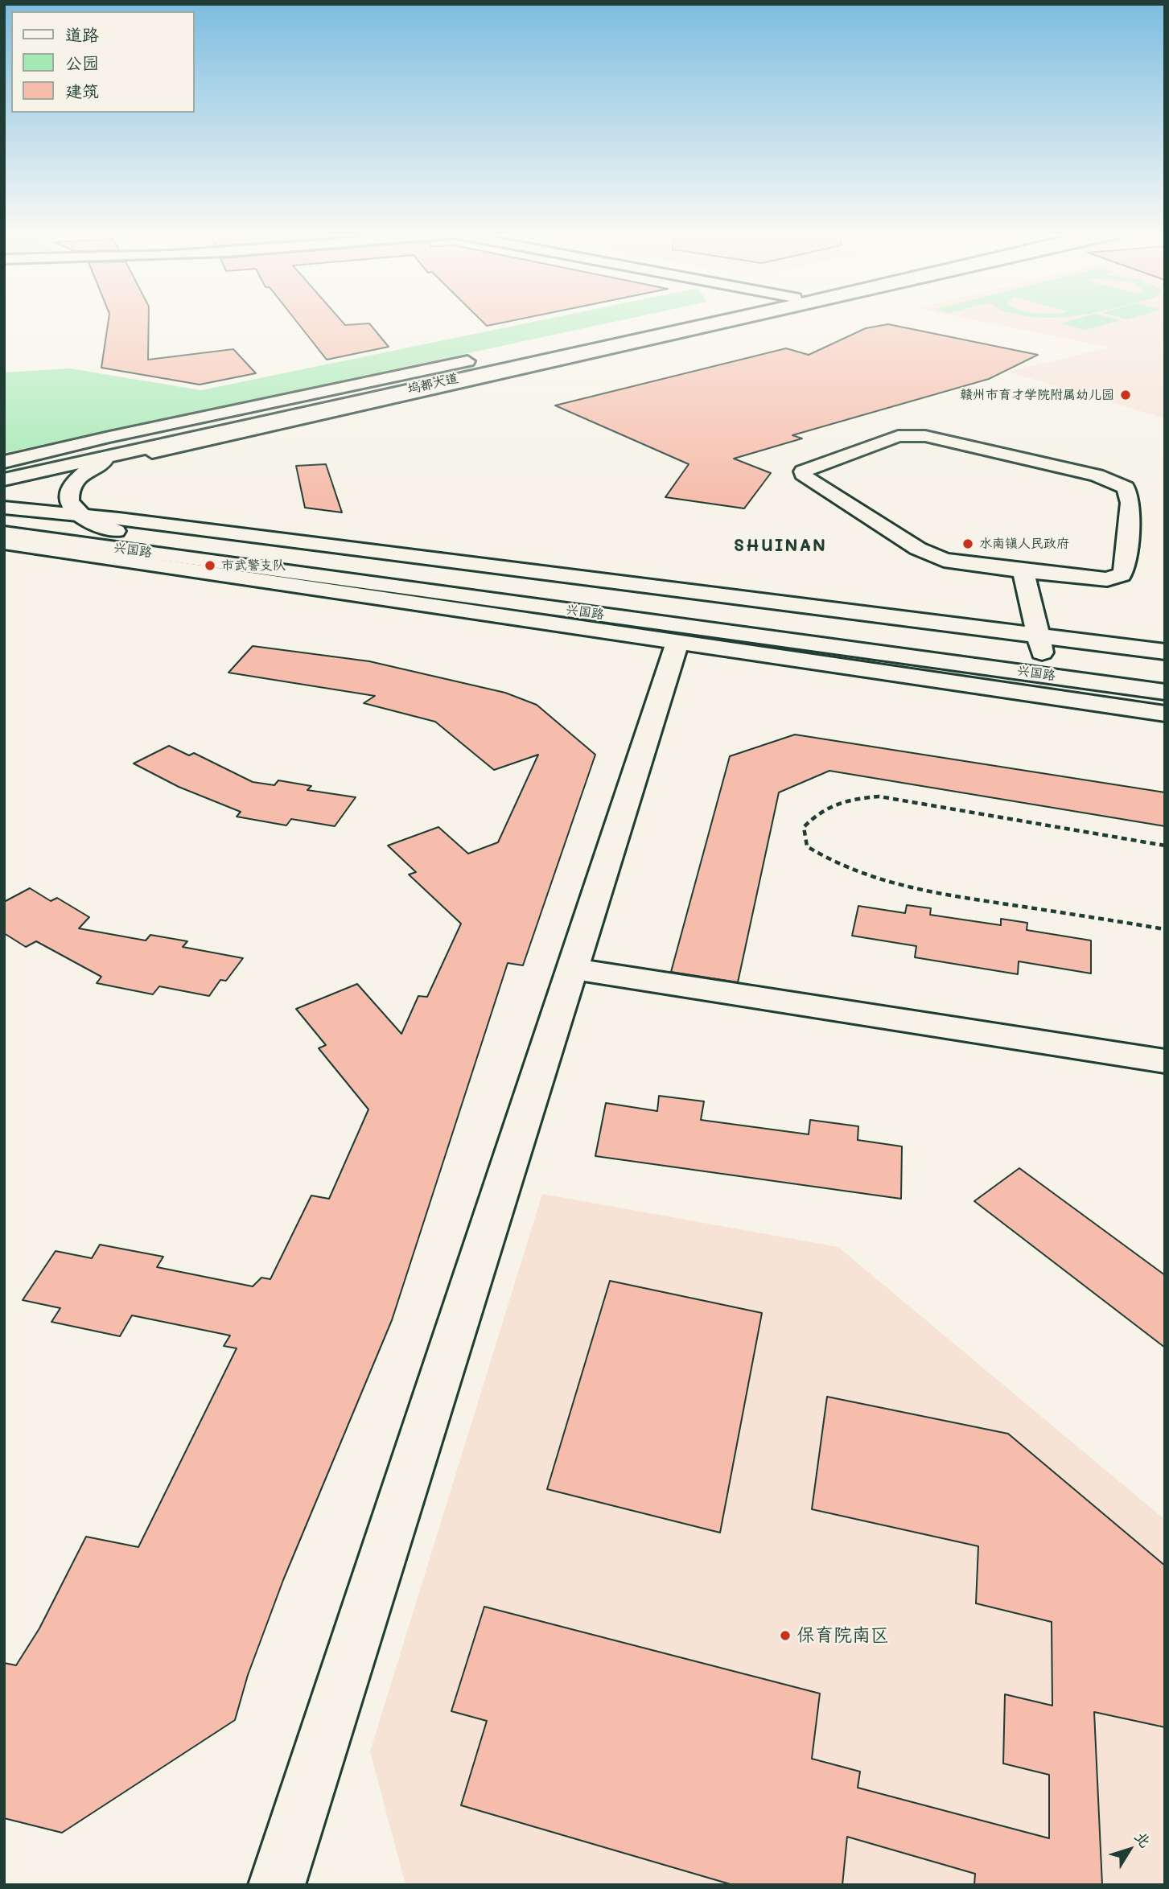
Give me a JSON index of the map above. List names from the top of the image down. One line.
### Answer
{"streets":{"main road":["坞都大道","兴国路"]},"districts":["SHUINAN"],"places":["赣州市育才学院附属幼儿园","水南镇人民政府","市武警支队","保育院南区"],"legend":["道路","公园","建筑"],"north":"top right"}
